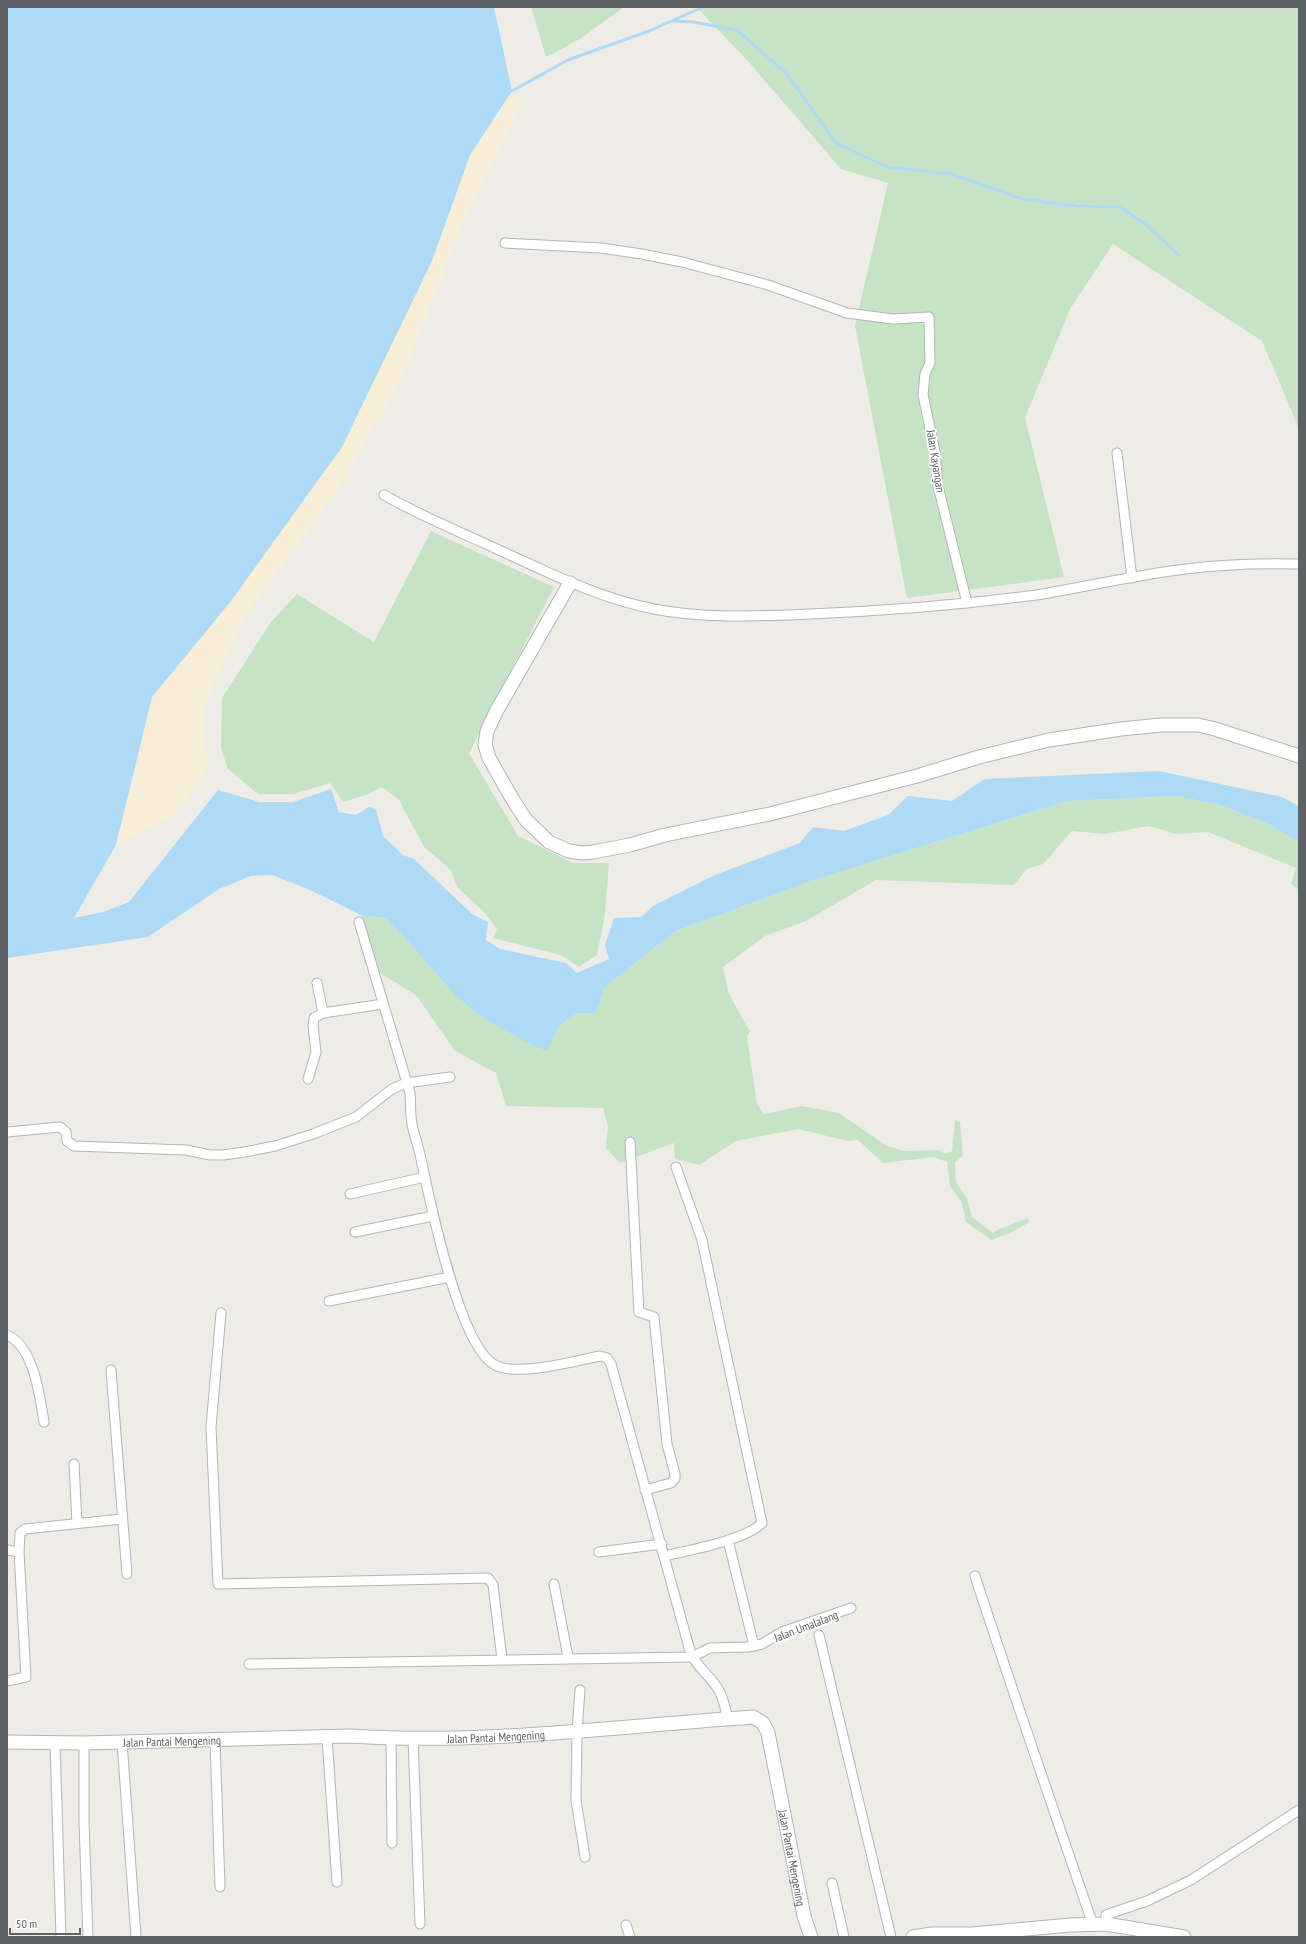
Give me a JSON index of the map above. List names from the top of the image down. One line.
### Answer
{"streets":{"street":["Jalan Kayangan","Jalan Umalalang","Jalan Pantai Mengening"]},"scale_bar":"50 m"}
